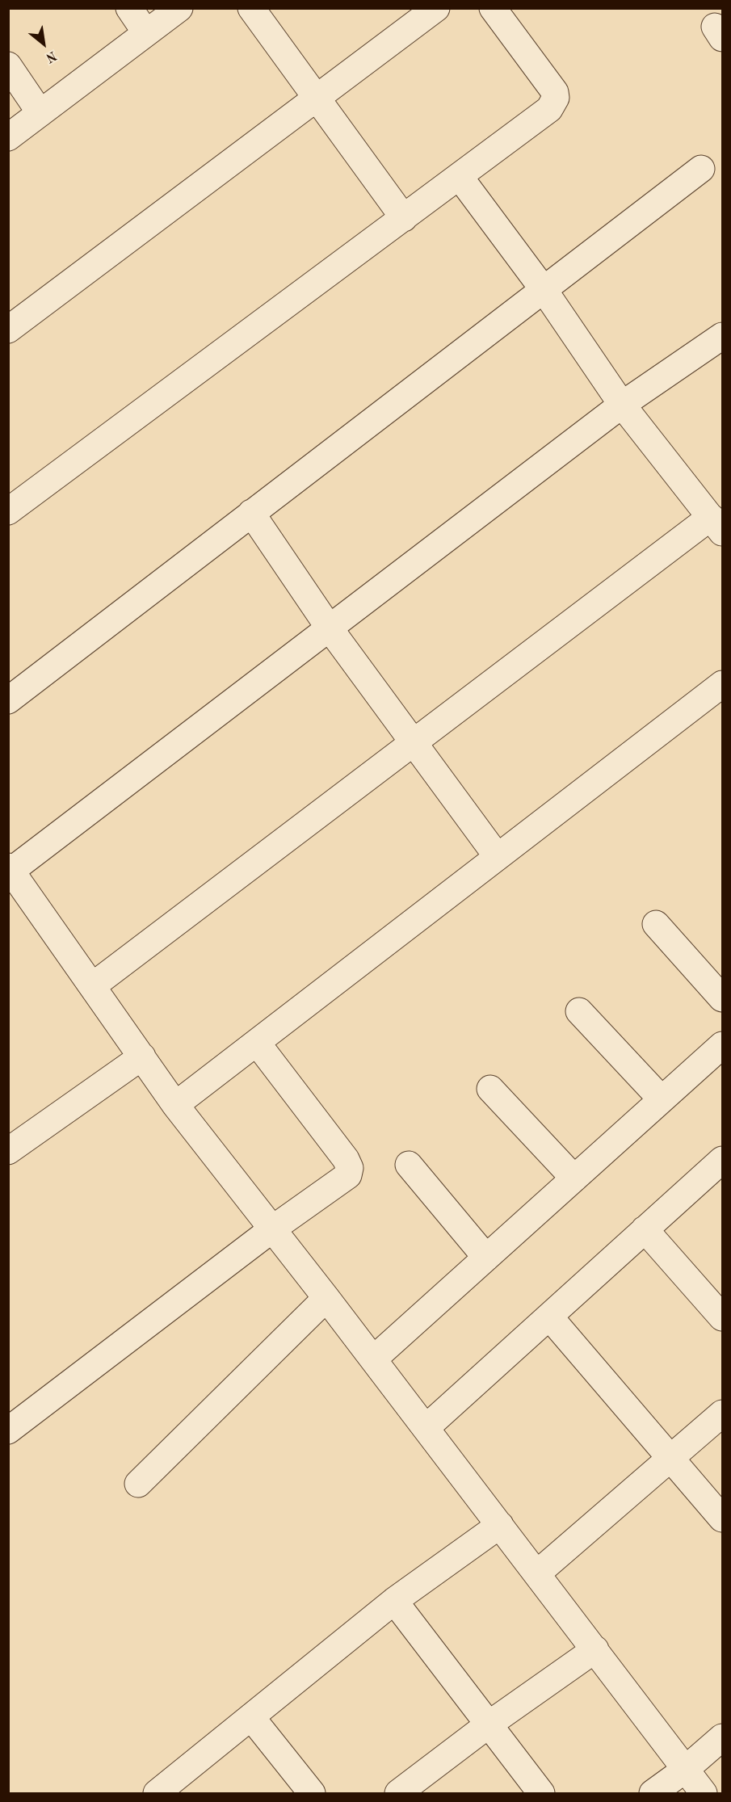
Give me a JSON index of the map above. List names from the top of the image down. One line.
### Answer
{"north":"bottom right"}
